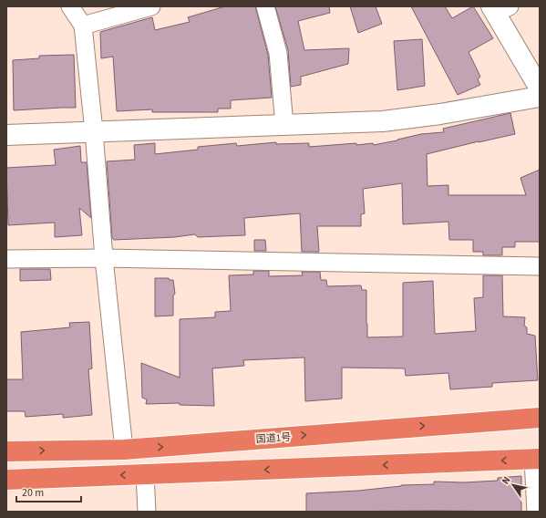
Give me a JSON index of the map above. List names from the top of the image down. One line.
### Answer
{"streets":{"highway":["国道1号"]},"scale_bar":"20 m","north":"top left"}
